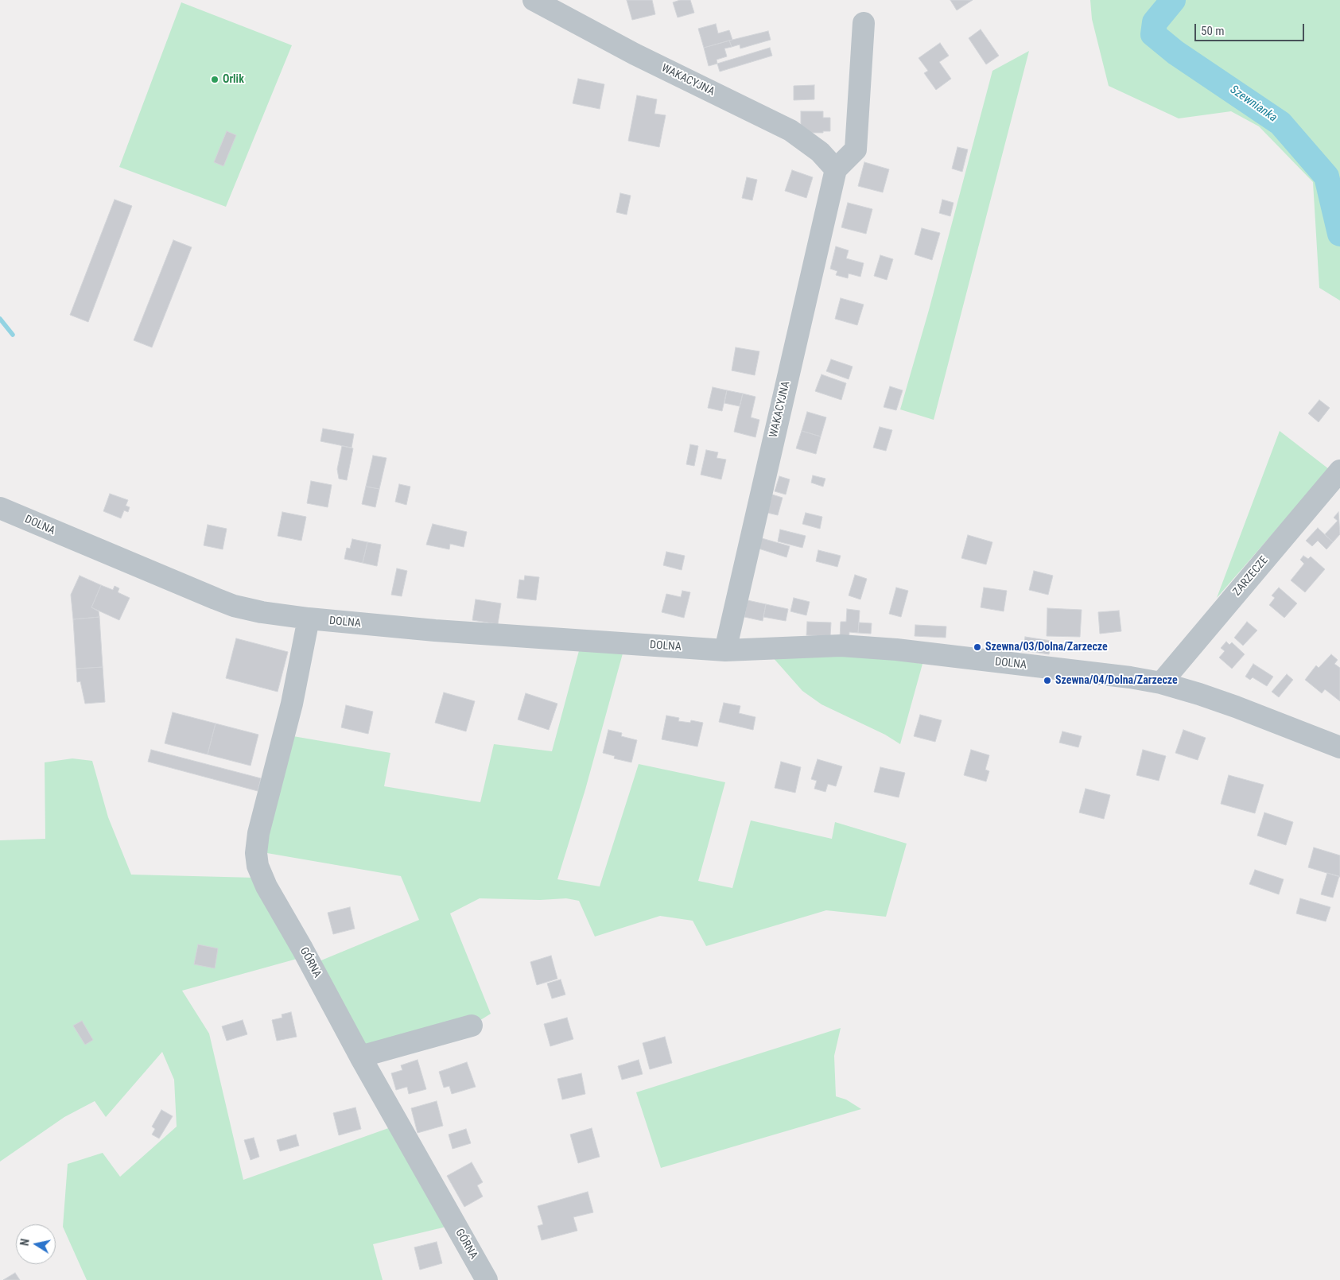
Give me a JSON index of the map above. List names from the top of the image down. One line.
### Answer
{"streets":{"street":["WAKACYJNA","DOLNA","ZARZECZE","GÓRNA"]},"crossings":[["WAKACYJNA","DOLNA"],["DOLNA","ZARZECZE"],["DOLNA","GÓRNA"]],"water":["Szewnianka"],"places":["Orlik","Szewna/03/Dolna/Zarzecze","Szewna/04/Dolna/Zarzecze"],"scale_bar":"50 m","north":"left"}
